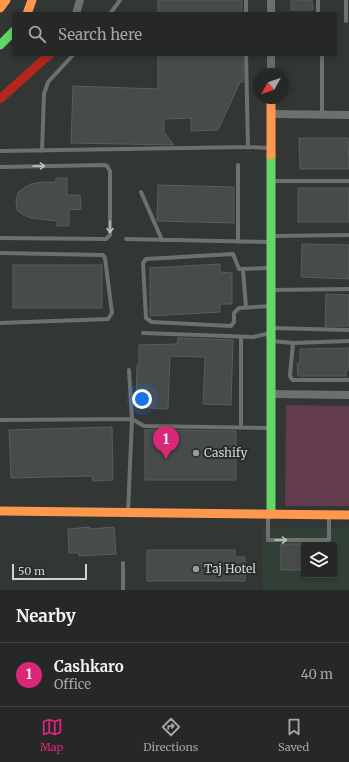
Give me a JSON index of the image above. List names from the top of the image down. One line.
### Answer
{"places":["Cashify","Taj Hotel"],"scale_bar":"50 m","north":"bottom left","page":{"search":"Search here","pins":"1","scale":"50 m","heading":"Nearby","list":[{"mark":"1","name":"Cashkaro","note":"Office","value":"40 m"}],"nav":["Map","Directions","Saved"]}}
